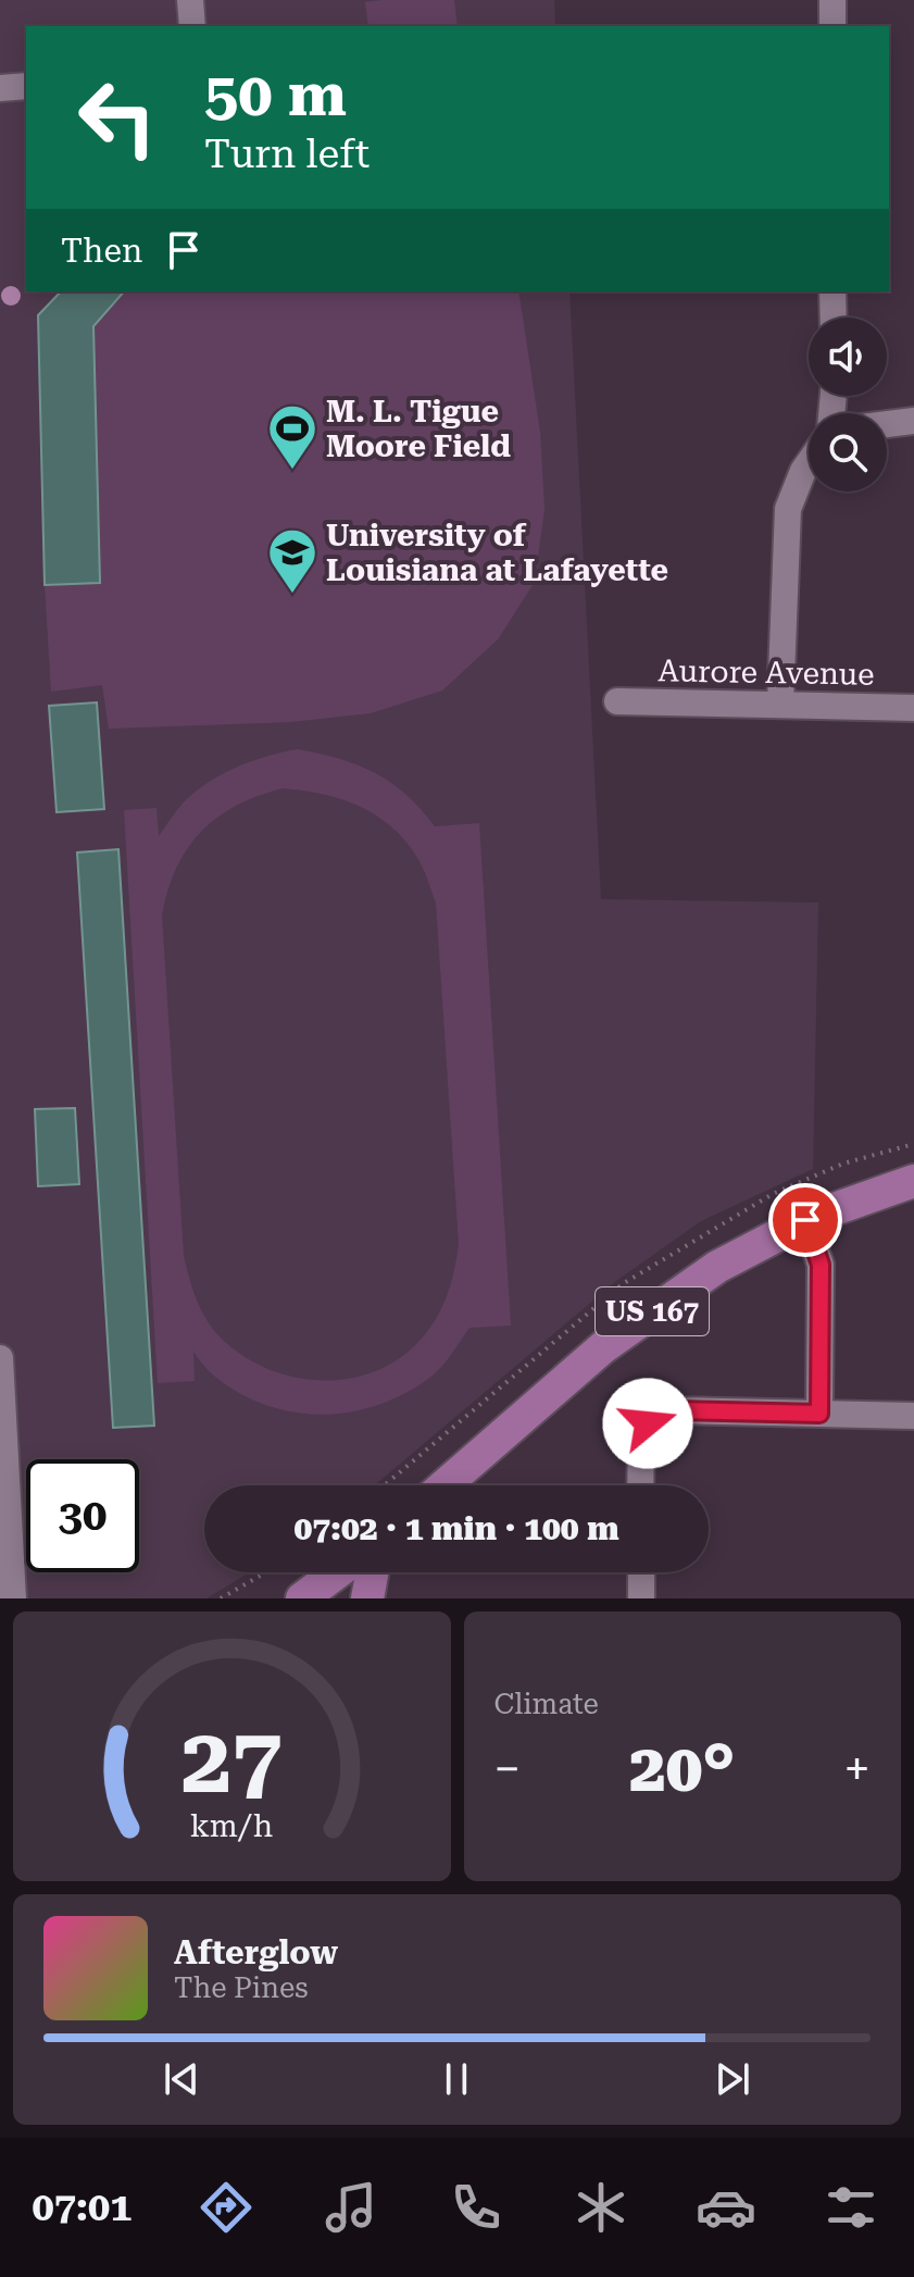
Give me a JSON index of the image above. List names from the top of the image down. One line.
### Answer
{"streets":{"main road":["US 167"],"street":["Aurore Avenue"]},"places":{"sports":["M. L. Tigue Moore Field"],"school or university":["University of Louisiana at Lafayette"]},"page":{"turn":["50 m","Turn left"],"then":"Then","limit":"30","trip":"07:02 · 1 min · 100 m","tile":"Climate","heat":["−","20°","+"],"song":["Afterglow","The Pines"],"tabs":"07:01","gauge":["27","km/h"]}}
